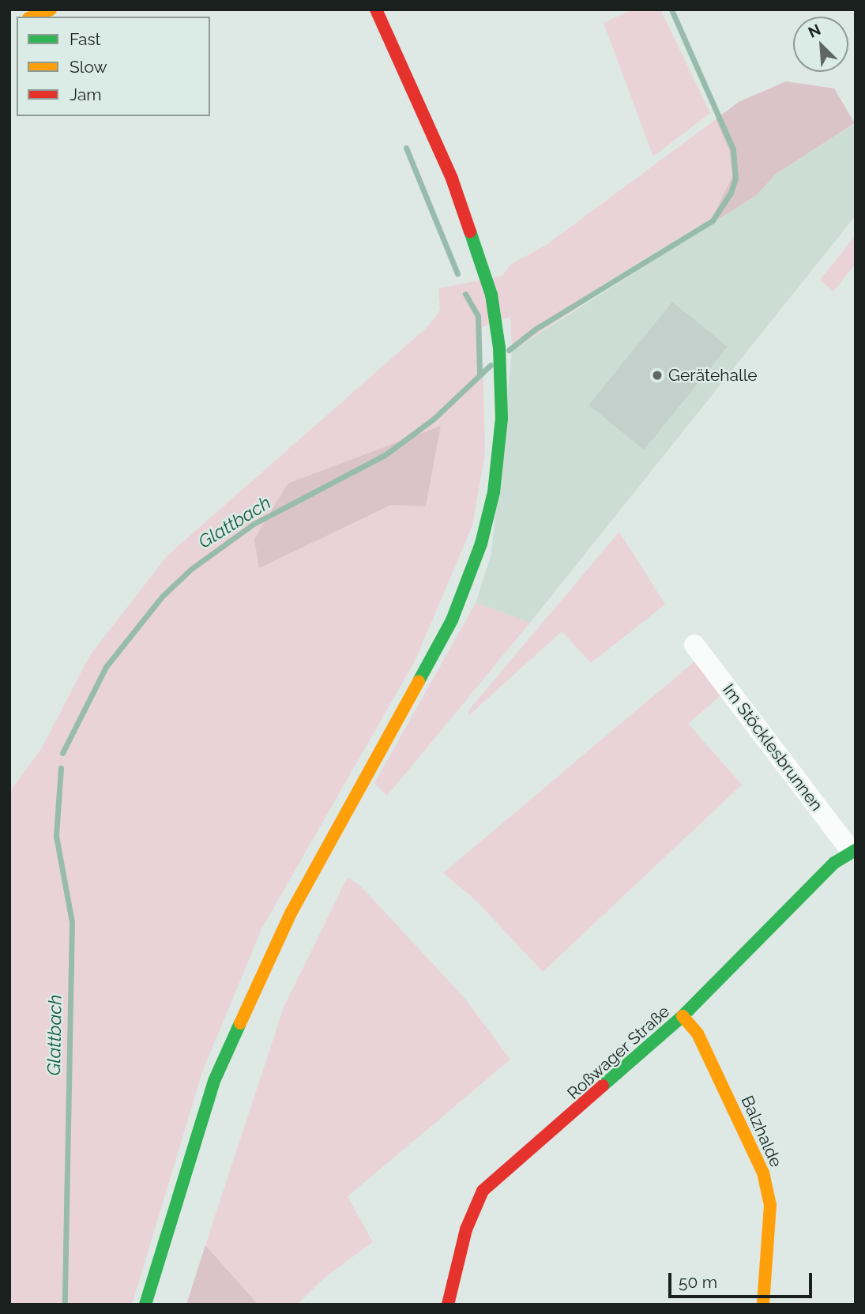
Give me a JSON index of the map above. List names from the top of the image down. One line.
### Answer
{"streets":{"main road":["Roßwager Straße","Balzhalde"],"street":["Im Stöcklesbrunnen"]},"crossings":[["Im Stöcklesbrunnen","Roßwager Straße"],["Roßwager Straße","Balzhalde"]],"water":["Glattbach"],"places":["Gerätehalle"],"legend":["Fast","Slow","Jam"],"scale_bar":"50 m","north":"top left"}
